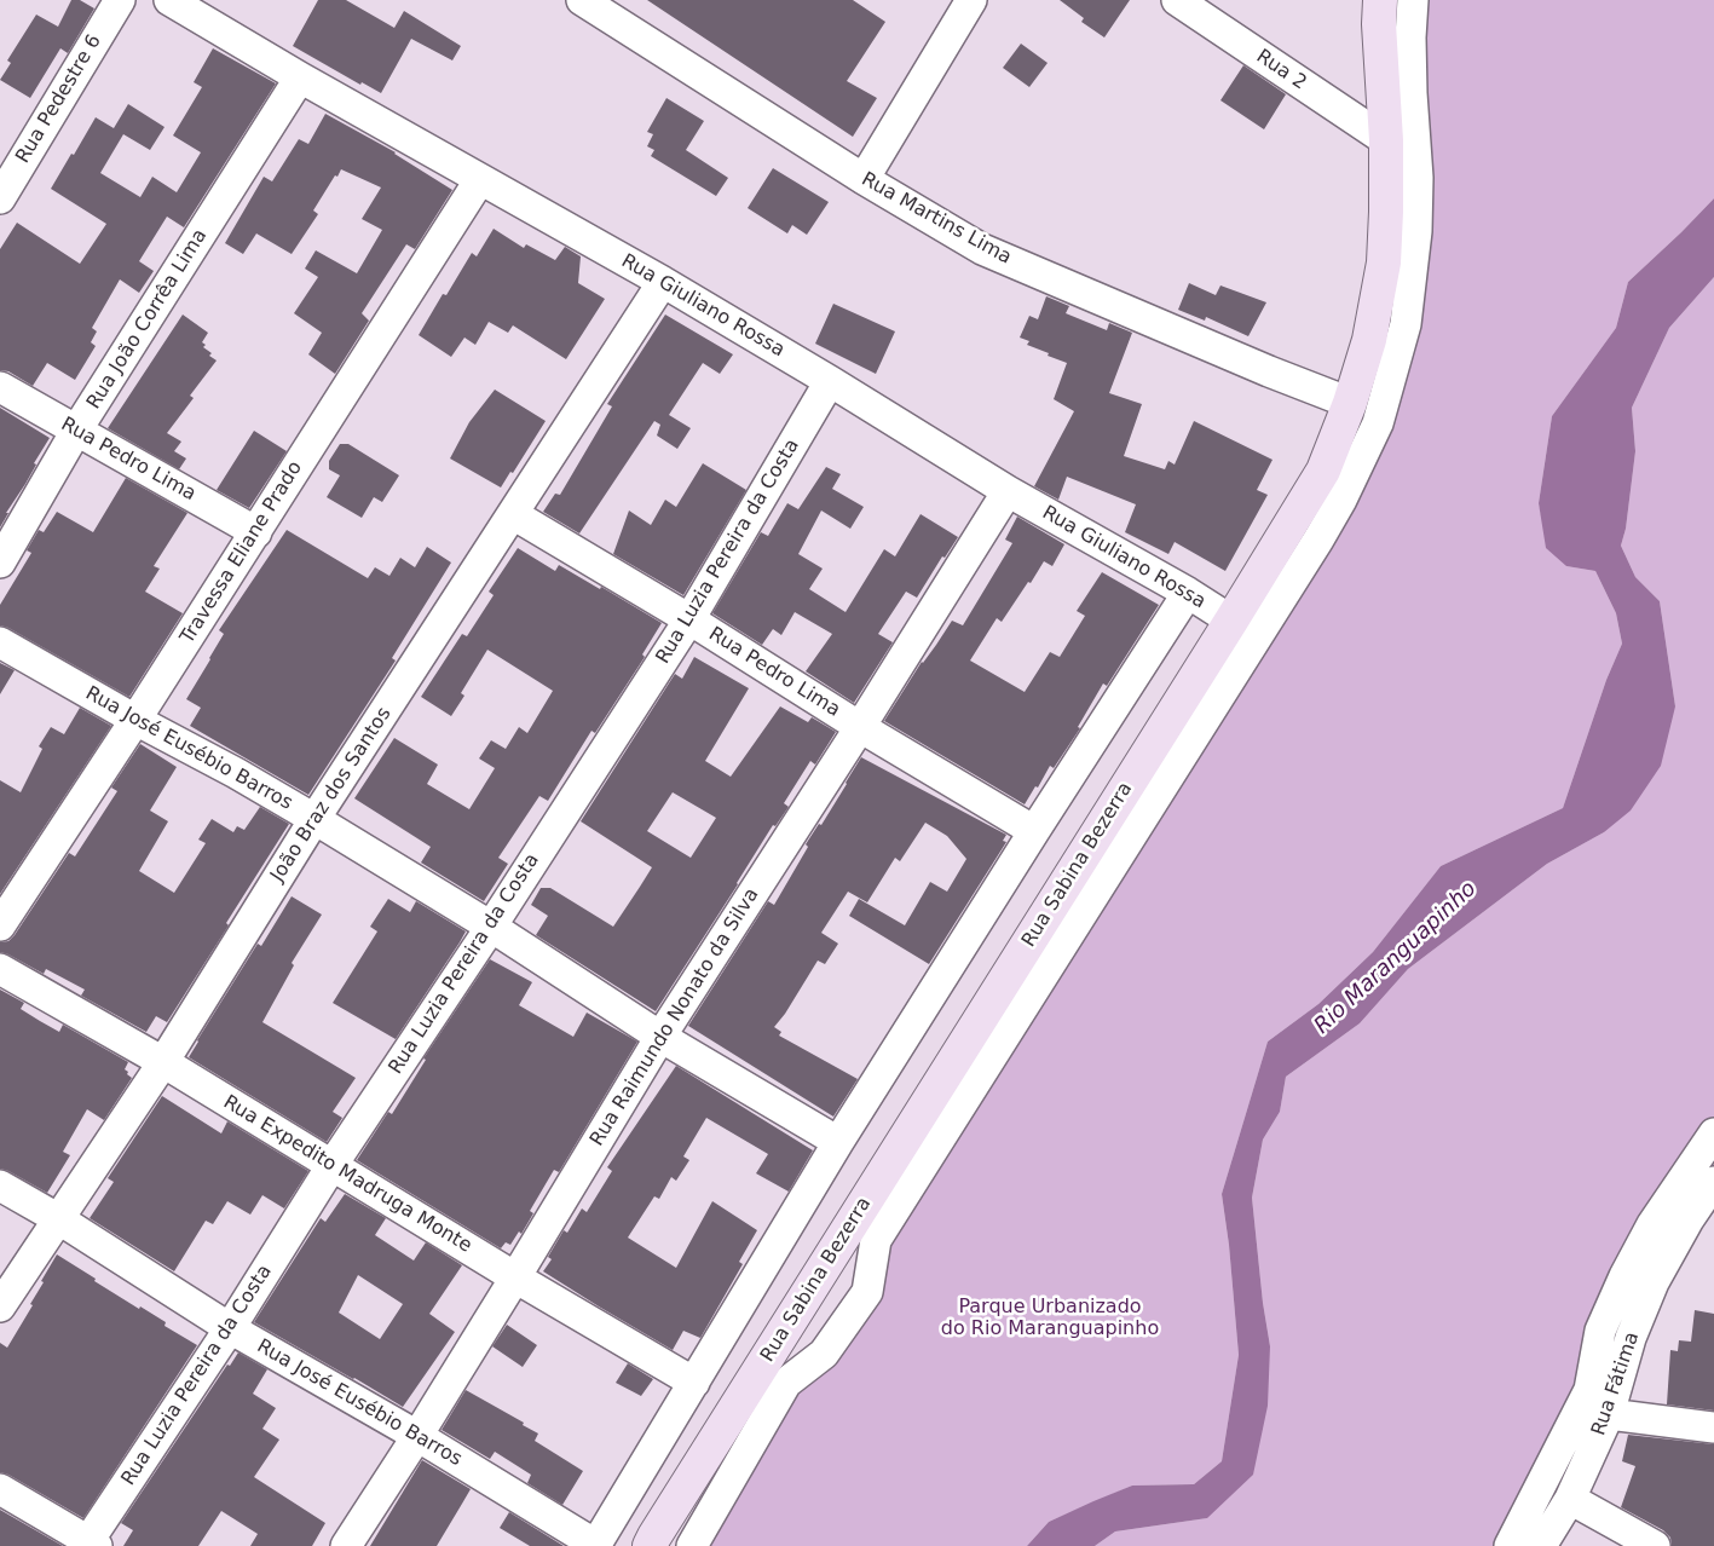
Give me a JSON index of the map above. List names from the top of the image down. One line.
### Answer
{"streets":{"main road":["Rua Sabina Bezerra"],"street":["Rua 2","Rua Pedestre 6","Rua Martins Lima","Rua Giuliano Rossa","Rua João Corrêa Lima","Rua Pedro Lima","Rua Luzia Pereira da Costa","Travessa Eliane Prado","Rua José Eusébio Barros","João Braz dos Santos","Rua Raimundo Nonato da Silva","Rua Expedito Madruga Monte","Rua Fátima"]},"crossings":[["Rua 2","Rua Sabina Bezerra"],["Rua Martins Lima","Rua Sabina Bezerra"],["Rua Giuliano Rossa","Rua João Corrêa Lima"],["Rua Giuliano Rossa","Rua Luzia Pereira da Costa"],["Rua Giuliano Rossa","Travessa Eliane Prado"],["Rua Giuliano Rossa","João Braz dos Santos"],["Rua Giuliano Rossa","Rua Sabina Bezerra"],["Rua Giuliano Rossa","Rua Raimundo Nonato da Silva"],["Rua João Corrêa Lima","Rua Pedro Lima"],["Rua Pedro Lima","Rua Luzia Pereira da Costa"],["Rua Pedro Lima","Travessa Eliane Prado"],["Rua Pedro Lima","João Braz dos Santos"],["Rua Pedro Lima","Rua Raimundo Nonato da Silva"],["Rua Luzia Pereira da Costa","Rua José Eusébio Barros"],["Rua Luzia Pereira da Costa","Rua Expedito Madruga Monte"],["Travessa Eliane Prado","Rua José Eusébio Barros"],["Rua José Eusébio Barros","João Braz dos Santos"],["Rua José Eusébio Barros","Rua Raimundo Nonato da Silva"],["João Braz dos Santos","Rua Expedito Madruga Monte"],["Rua Raimundo Nonato da Silva","Rua Expedito Madruga Monte"]],"water":["Rio Maranguapinho"],"parks":["Parque Urbanizado do Rio Maranguapinho"]}
